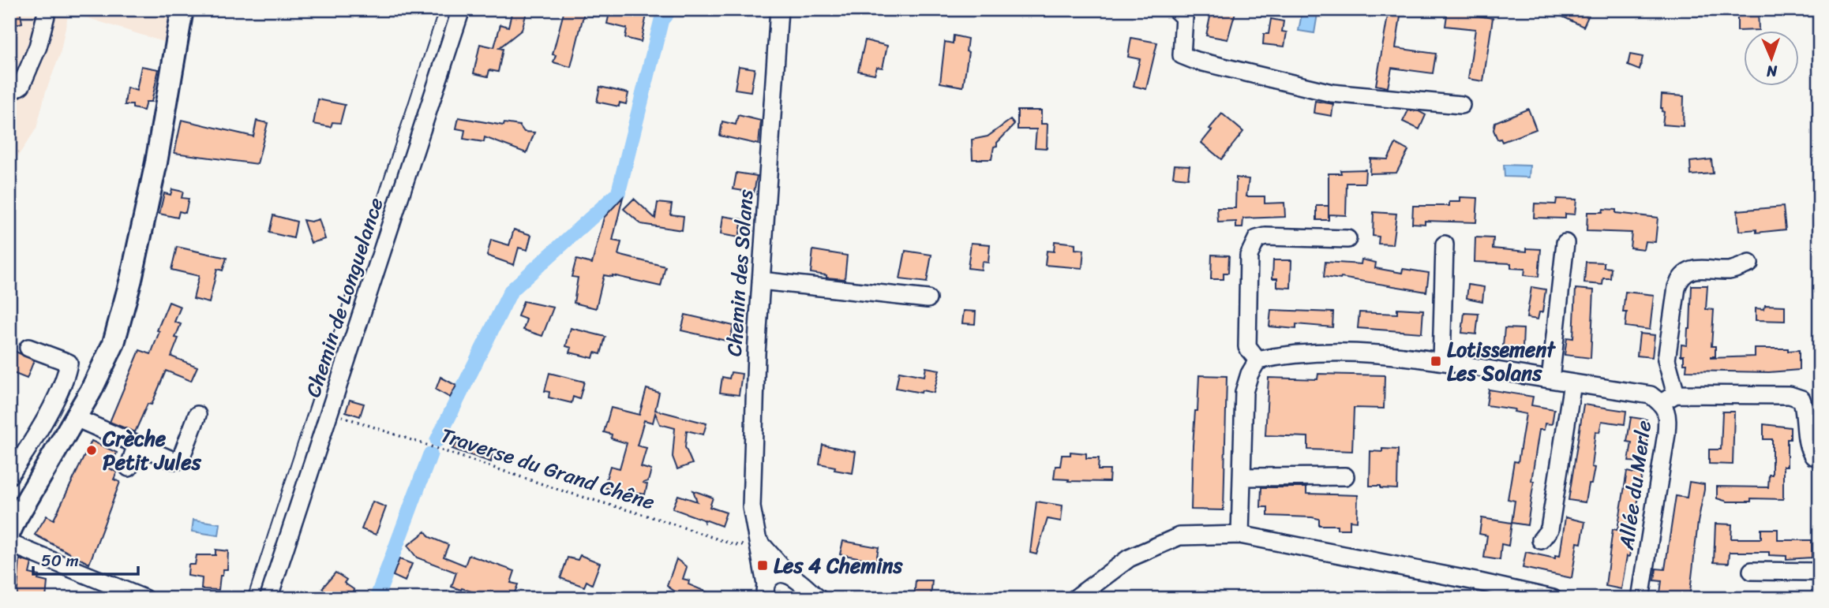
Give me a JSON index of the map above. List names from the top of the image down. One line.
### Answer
{"streets":{"street":["Chemin des Solans","Chemin de Longuelance","Allée du Merle"],"path":["Traverse du Grand Chêne"]},"crossings":[["Chemin des Solans","Traverse du Grand Chêne"],["Chemin de Longuelance","Traverse du Grand Chêne"]],"places":{"transit":["Lotissement Les Solans","Les 4 Chemins"],"other":["Crèche Petit Jules"]},"scale_bar":"50 m","north":"bottom"}
